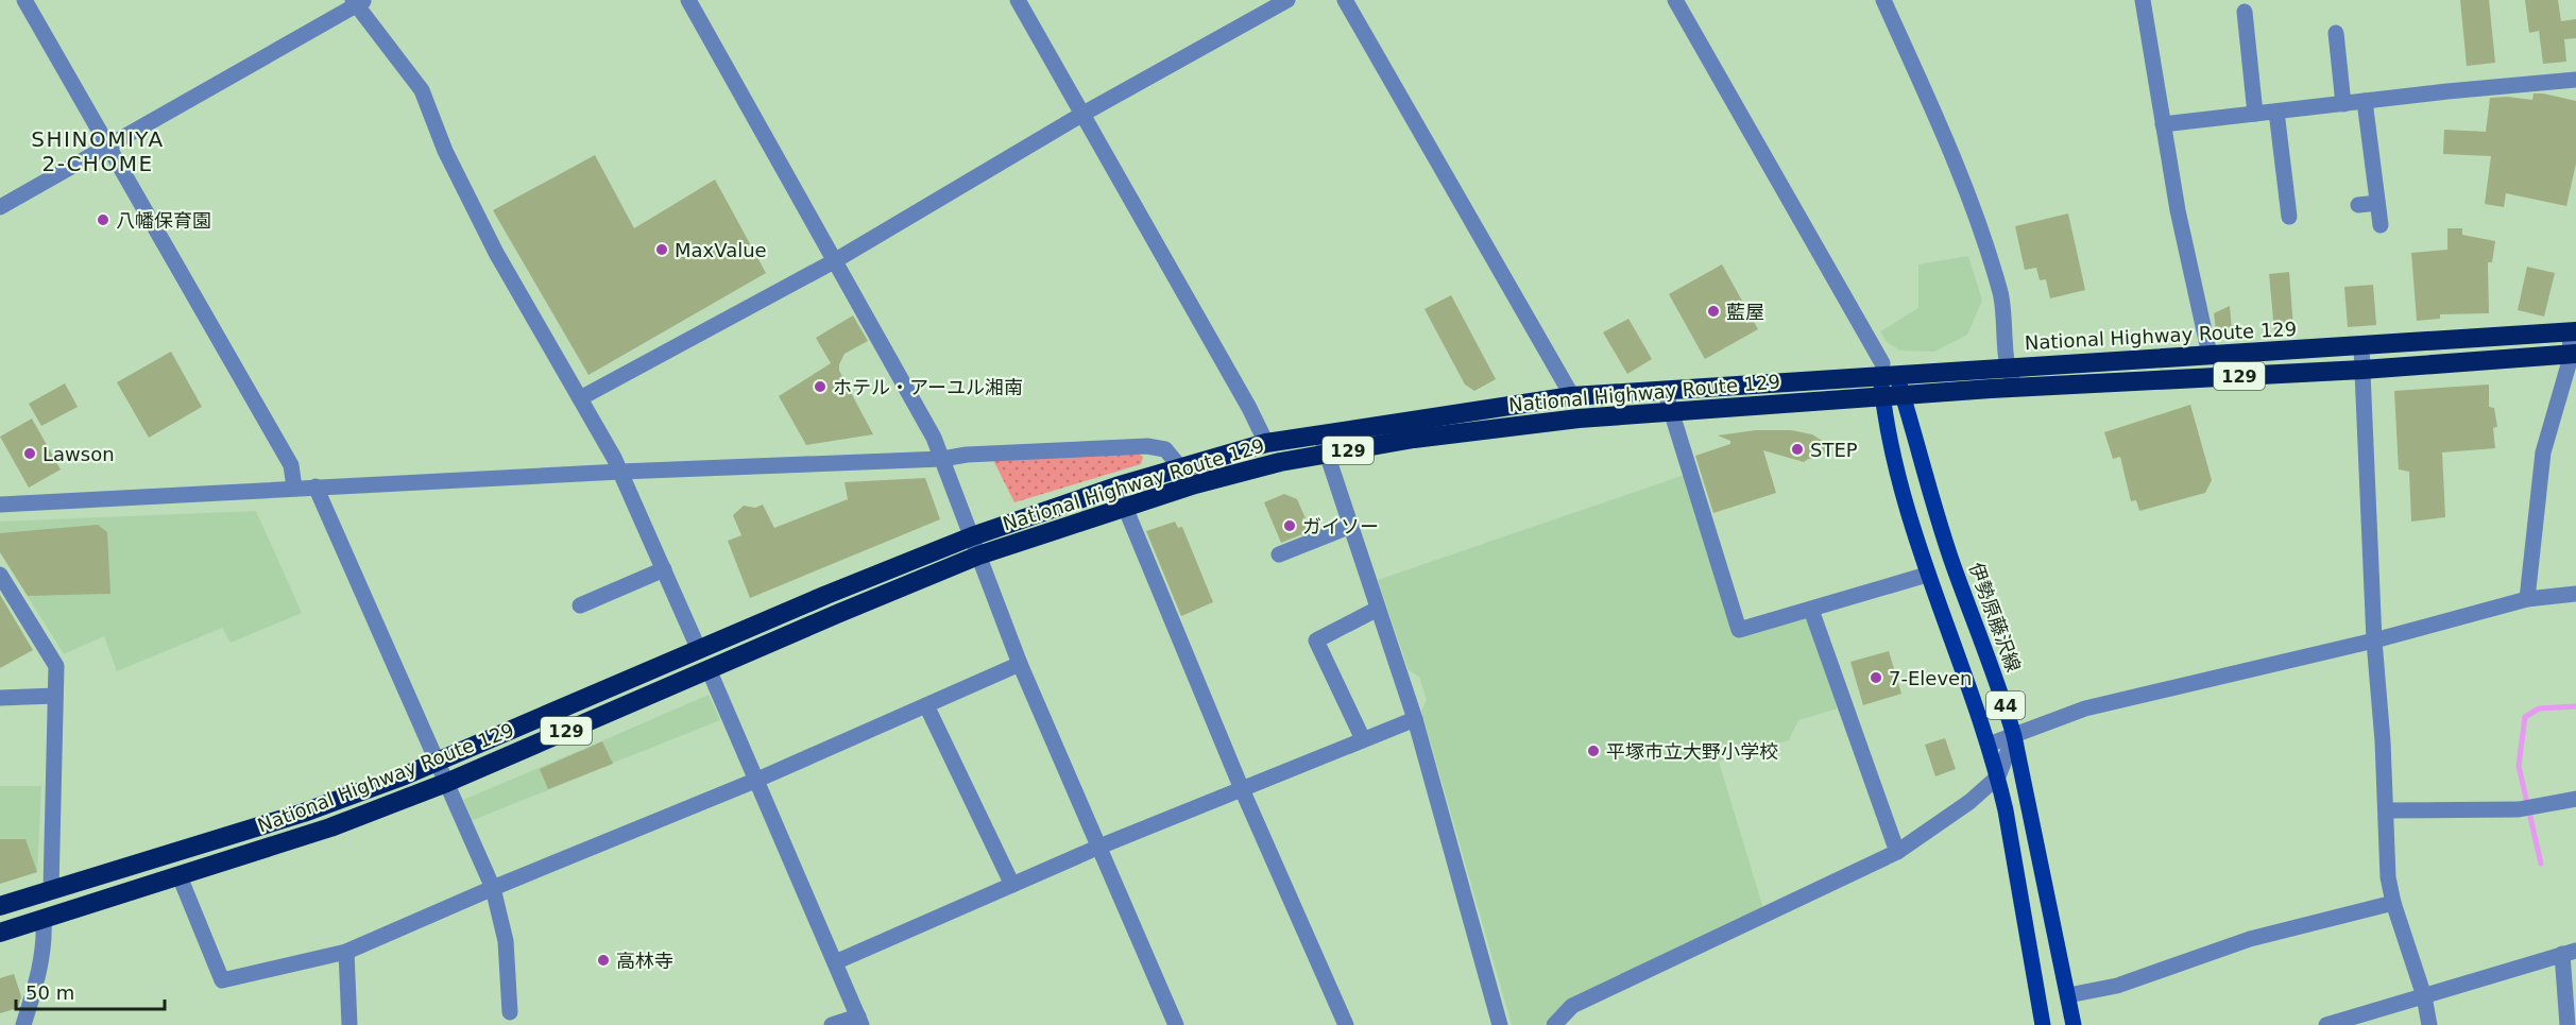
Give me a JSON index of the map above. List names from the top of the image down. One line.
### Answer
{"streets":{"highway":["National Highway Route 129","129"],"main road":["伊勢原藤沢線","44"]},"crossings":[["National Highway Route 129","伊勢原藤沢線"],["National Highway Route 129","44"],["伊勢原藤沢線","44"]],"districts":["SHINOMIYA 2-CHOME"],"places":["八幡保育園","MaxValue","藍屋","ホテル・アーユル湘南","STEP","Lawson","ガイソー","7-Eleven","平塚市立大野小学校","高林寺"],"scale_bar":"50 m"}
